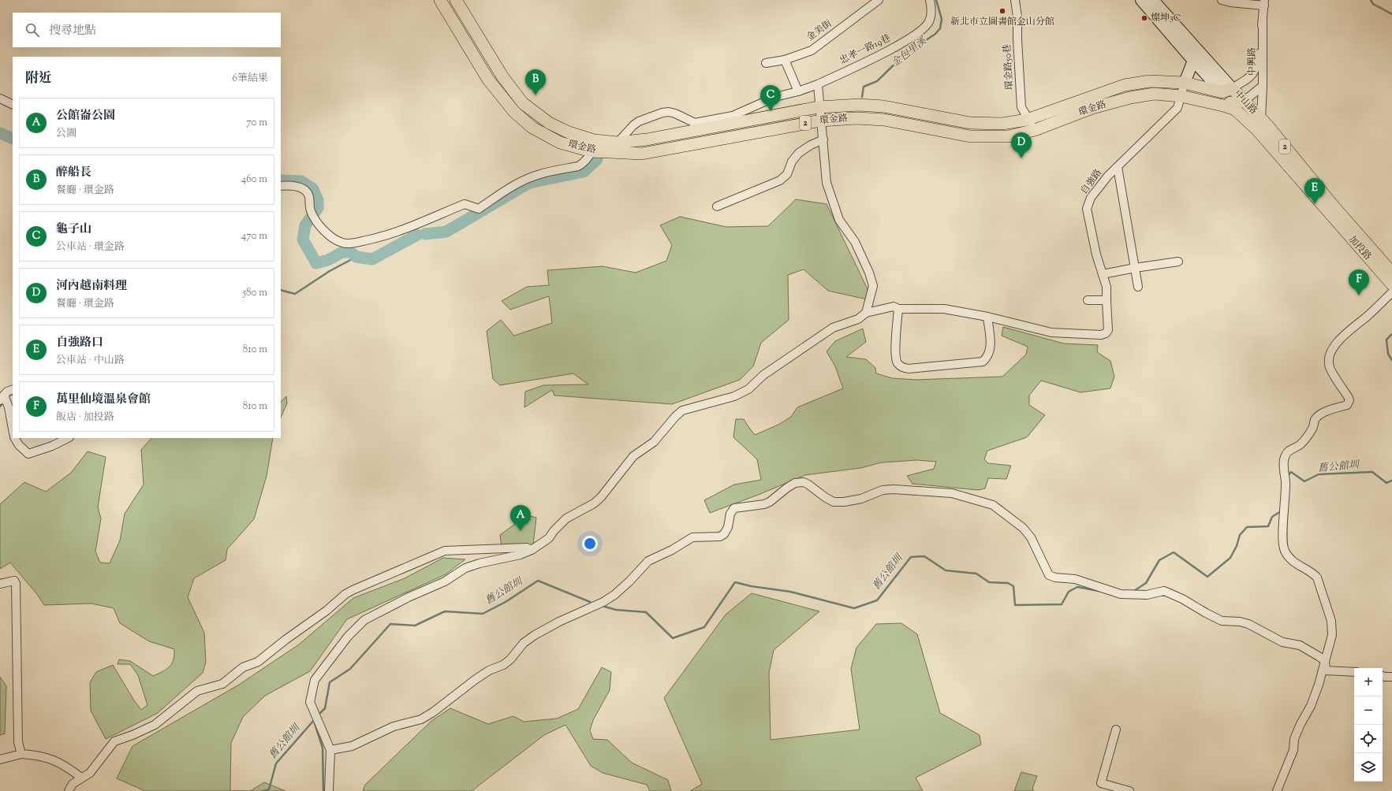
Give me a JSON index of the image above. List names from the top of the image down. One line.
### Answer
{"streets":{"main road":["中山路","環金路","2","加投路"],"street":["金美街","忠孝一路19巷","中興路","環金路50巷","自強路"]},"crossings":[["忠孝一路19巷","環金路"],["中興路","中山路"],["中興路","環金路"],["環金路50巷","環金路"],["中山路","環金路"],["中山路","加投路"],["環金路","自強路"]],"water":["金包里溪","舊公館圳"],"places":["新北市立圖書館金山分館","燦坤3C"],"page":{"search":"搜尋地點","heading":["附近","6筆結果"],"pins":["B","C","D","E","F","A"],"list":[{"mark":"A","name":"公館崙公園","note":"公園","value":"70 m"},{"mark":"B","name":"醉船長","note":"餐廳 · 環金路","value":"460 m"},{"mark":"C","name":"龜子山","note":"公車站 · 環金路","value":"470 m"},{"mark":"D","name":"河內越南料理","note":"餐廳 · 環金路","value":"580 m"},{"mark":"E","name":"自強路口","note":"公車站 · 中山路","value":"810 m"},{"mark":"F","name":"萬里仙境溫泉會館","note":"飯店 · 加投路","value":"810 m"}],"map_buttons":["+","−"]}}
